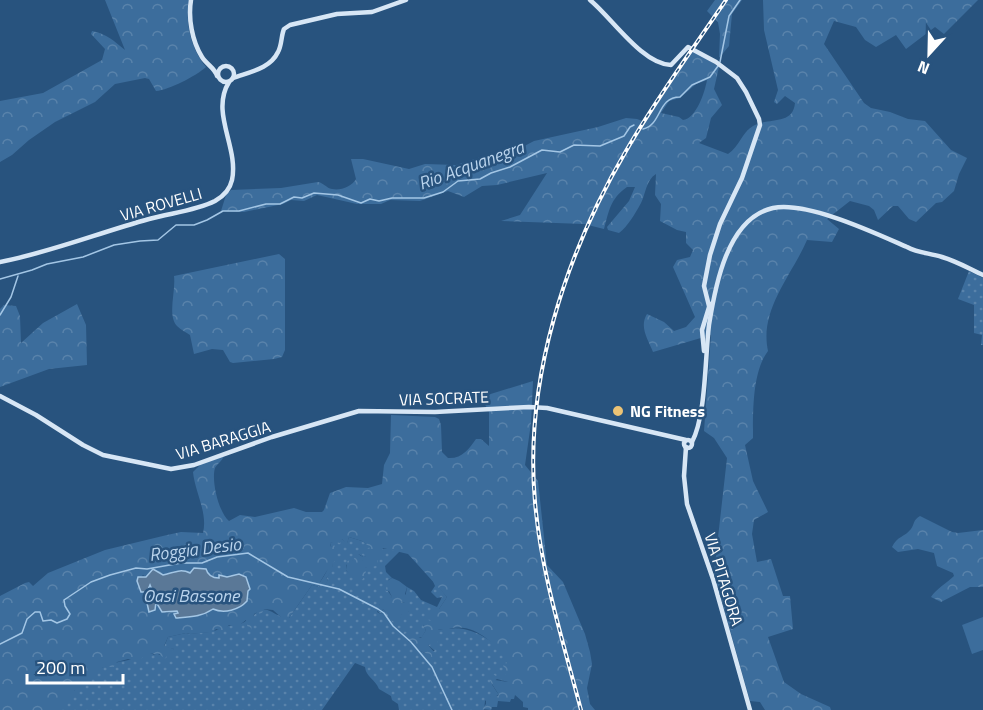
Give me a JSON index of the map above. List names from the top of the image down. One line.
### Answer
{"streets":{"street":["VIA ROVELLI","VIA SOCRATE","VIA BARAGGIA","VIA PITAGORA"]},"crossings":[["VIA SOCRATE","VIA BARAGGIA"],["VIA SOCRATE","VIA PITAGORA"]],"water":["Rio Acquanegra","Roggia Desio","Oasi Bassone"],"places":["NG Fitness"],"scale_bar":"200 m","north":"bottom"}
